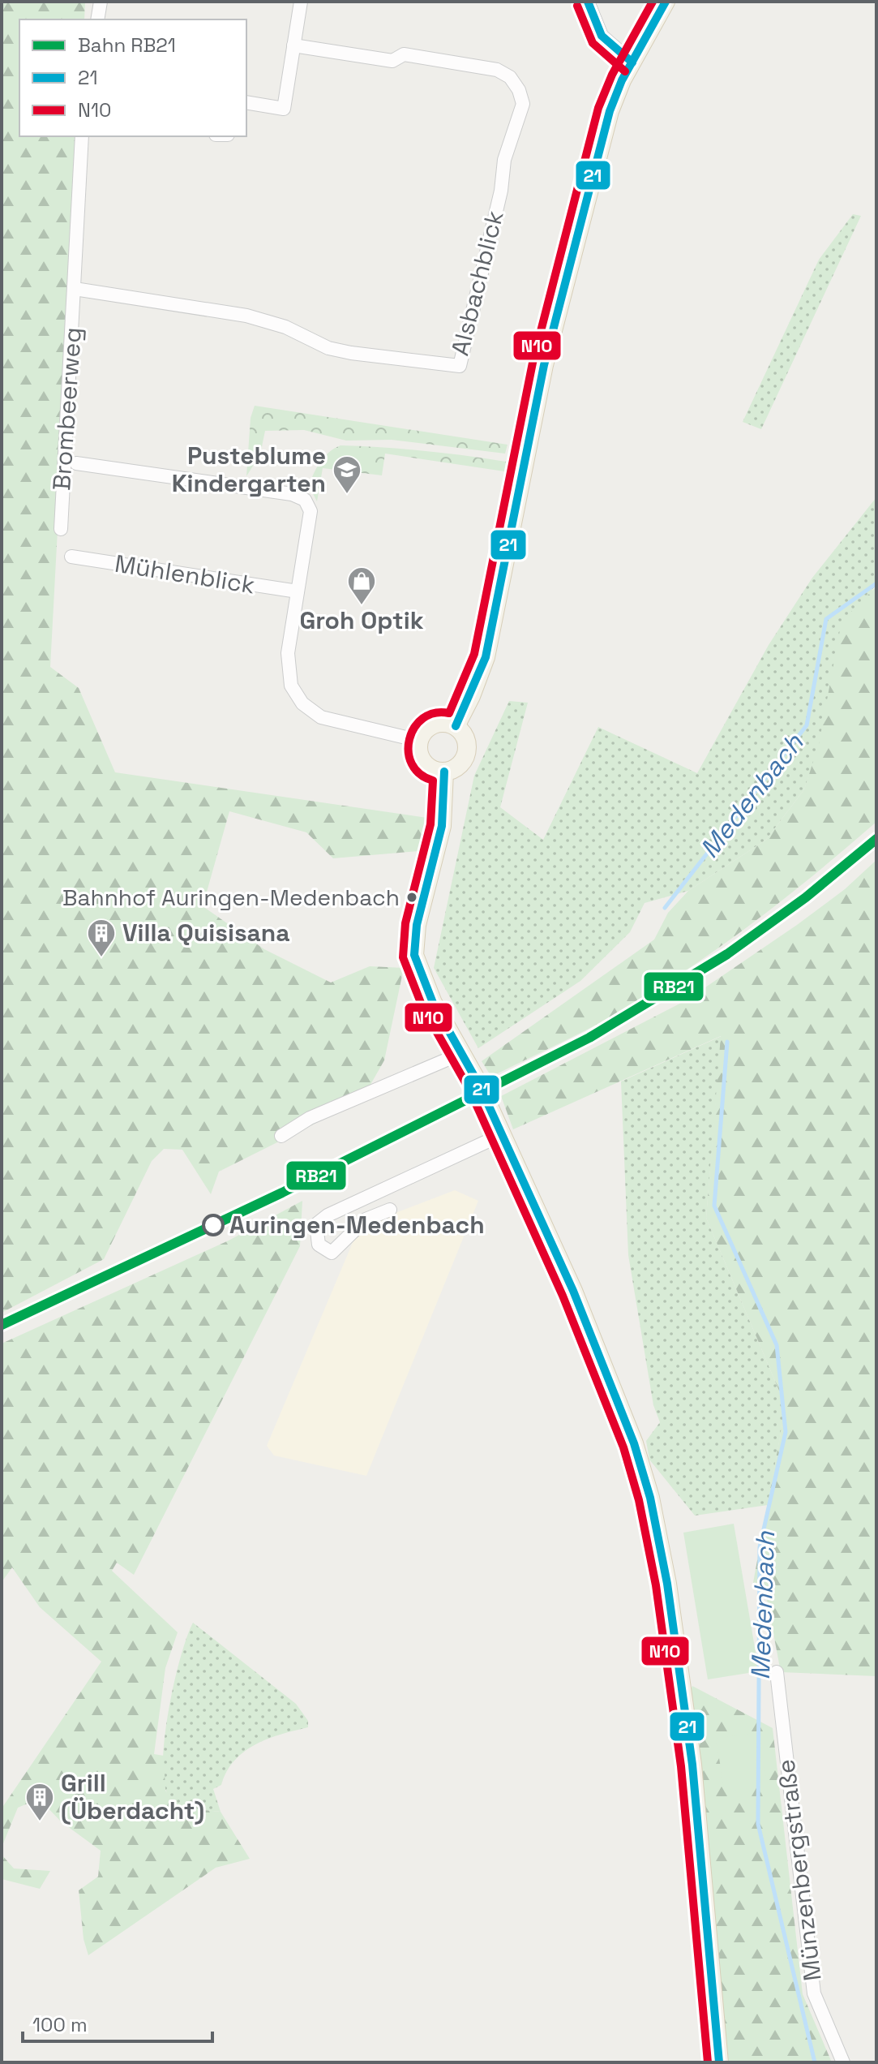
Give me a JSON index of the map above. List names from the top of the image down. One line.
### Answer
{"streets":{"street":["Alsbachblick","Brombeerweg","Mühlenblick","Münzenbergstraße"]},"crossings":[["Alsbachblick","Brombeerweg"]],"water":["Medenbach"],"places":{"school or university":["Pusteblume Kindergarten"],"shop":["Groh Optik"],"other":["Bahnhof Auringen-Medenbach","Auringen-Medenbach"],"building":["Villa Quisisana","Grill (Überdacht)"]},"lines":["transit line 21","transit line N10","rail line RB21"],"legend":["Bahn RB21","21","N10"],"scale_bar":"100 m"}
